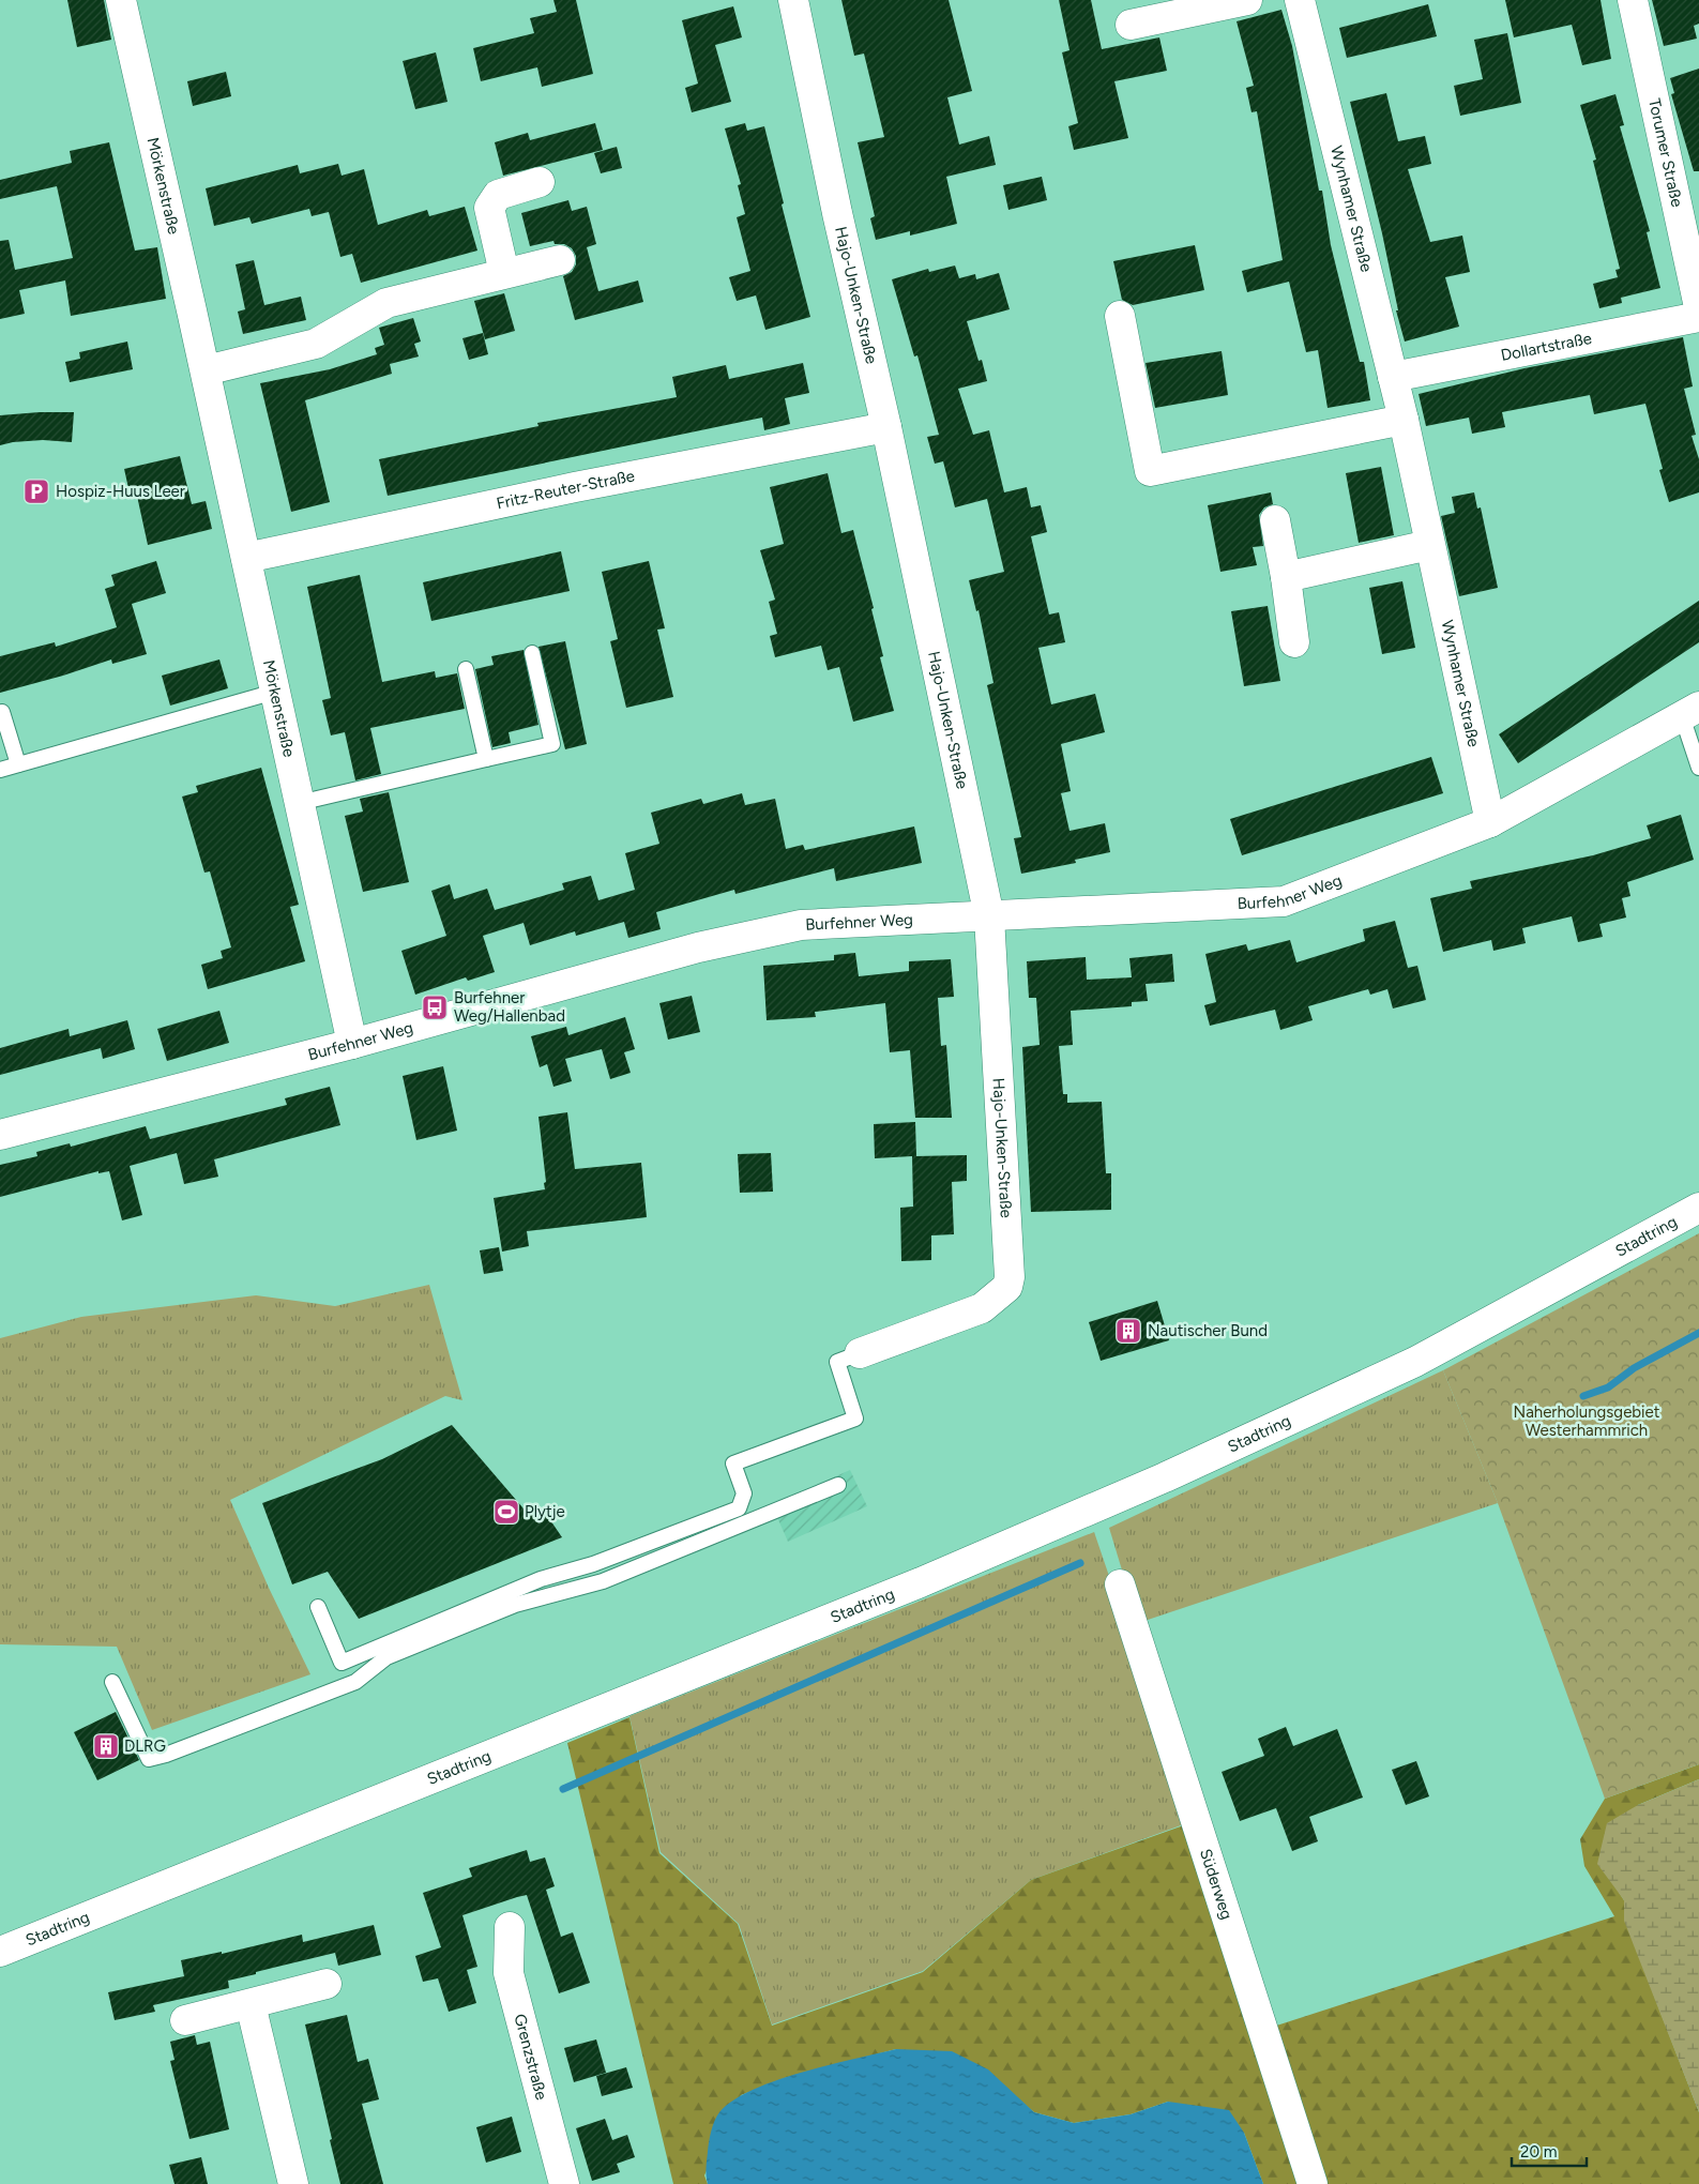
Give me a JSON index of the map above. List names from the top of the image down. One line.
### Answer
{"streets":{"main road":["Torumer Straße","Mörkenstraße","Wynhamer Straße","Hajo-Unken-Straße","Dollartstraße","Fritz-Reuter-Straße","Burfehner Weg","Stadtring","Süderweg","Grenzstraße"]},"crossings":[["Mörkenstraße","Fritz-Reuter-Straße"],["Mörkenstraße","Burfehner Weg"],["Wynhamer Straße","Dollartstraße"],["Wynhamer Straße","Burfehner Weg"],["Hajo-Unken-Straße","Fritz-Reuter-Straße"],["Hajo-Unken-Straße","Burfehner Weg"]],"parks":["Naherholungsgebiet Westerhammrich"],"places":{"parking":["Hospiz-Huus Leer"],"bus stop":["Burfehner Weg/Hallenbad"],"building":["Nautischer Bund","DLRG"],"sports":["Plytje"]},"scale_bar":"20 m"}
